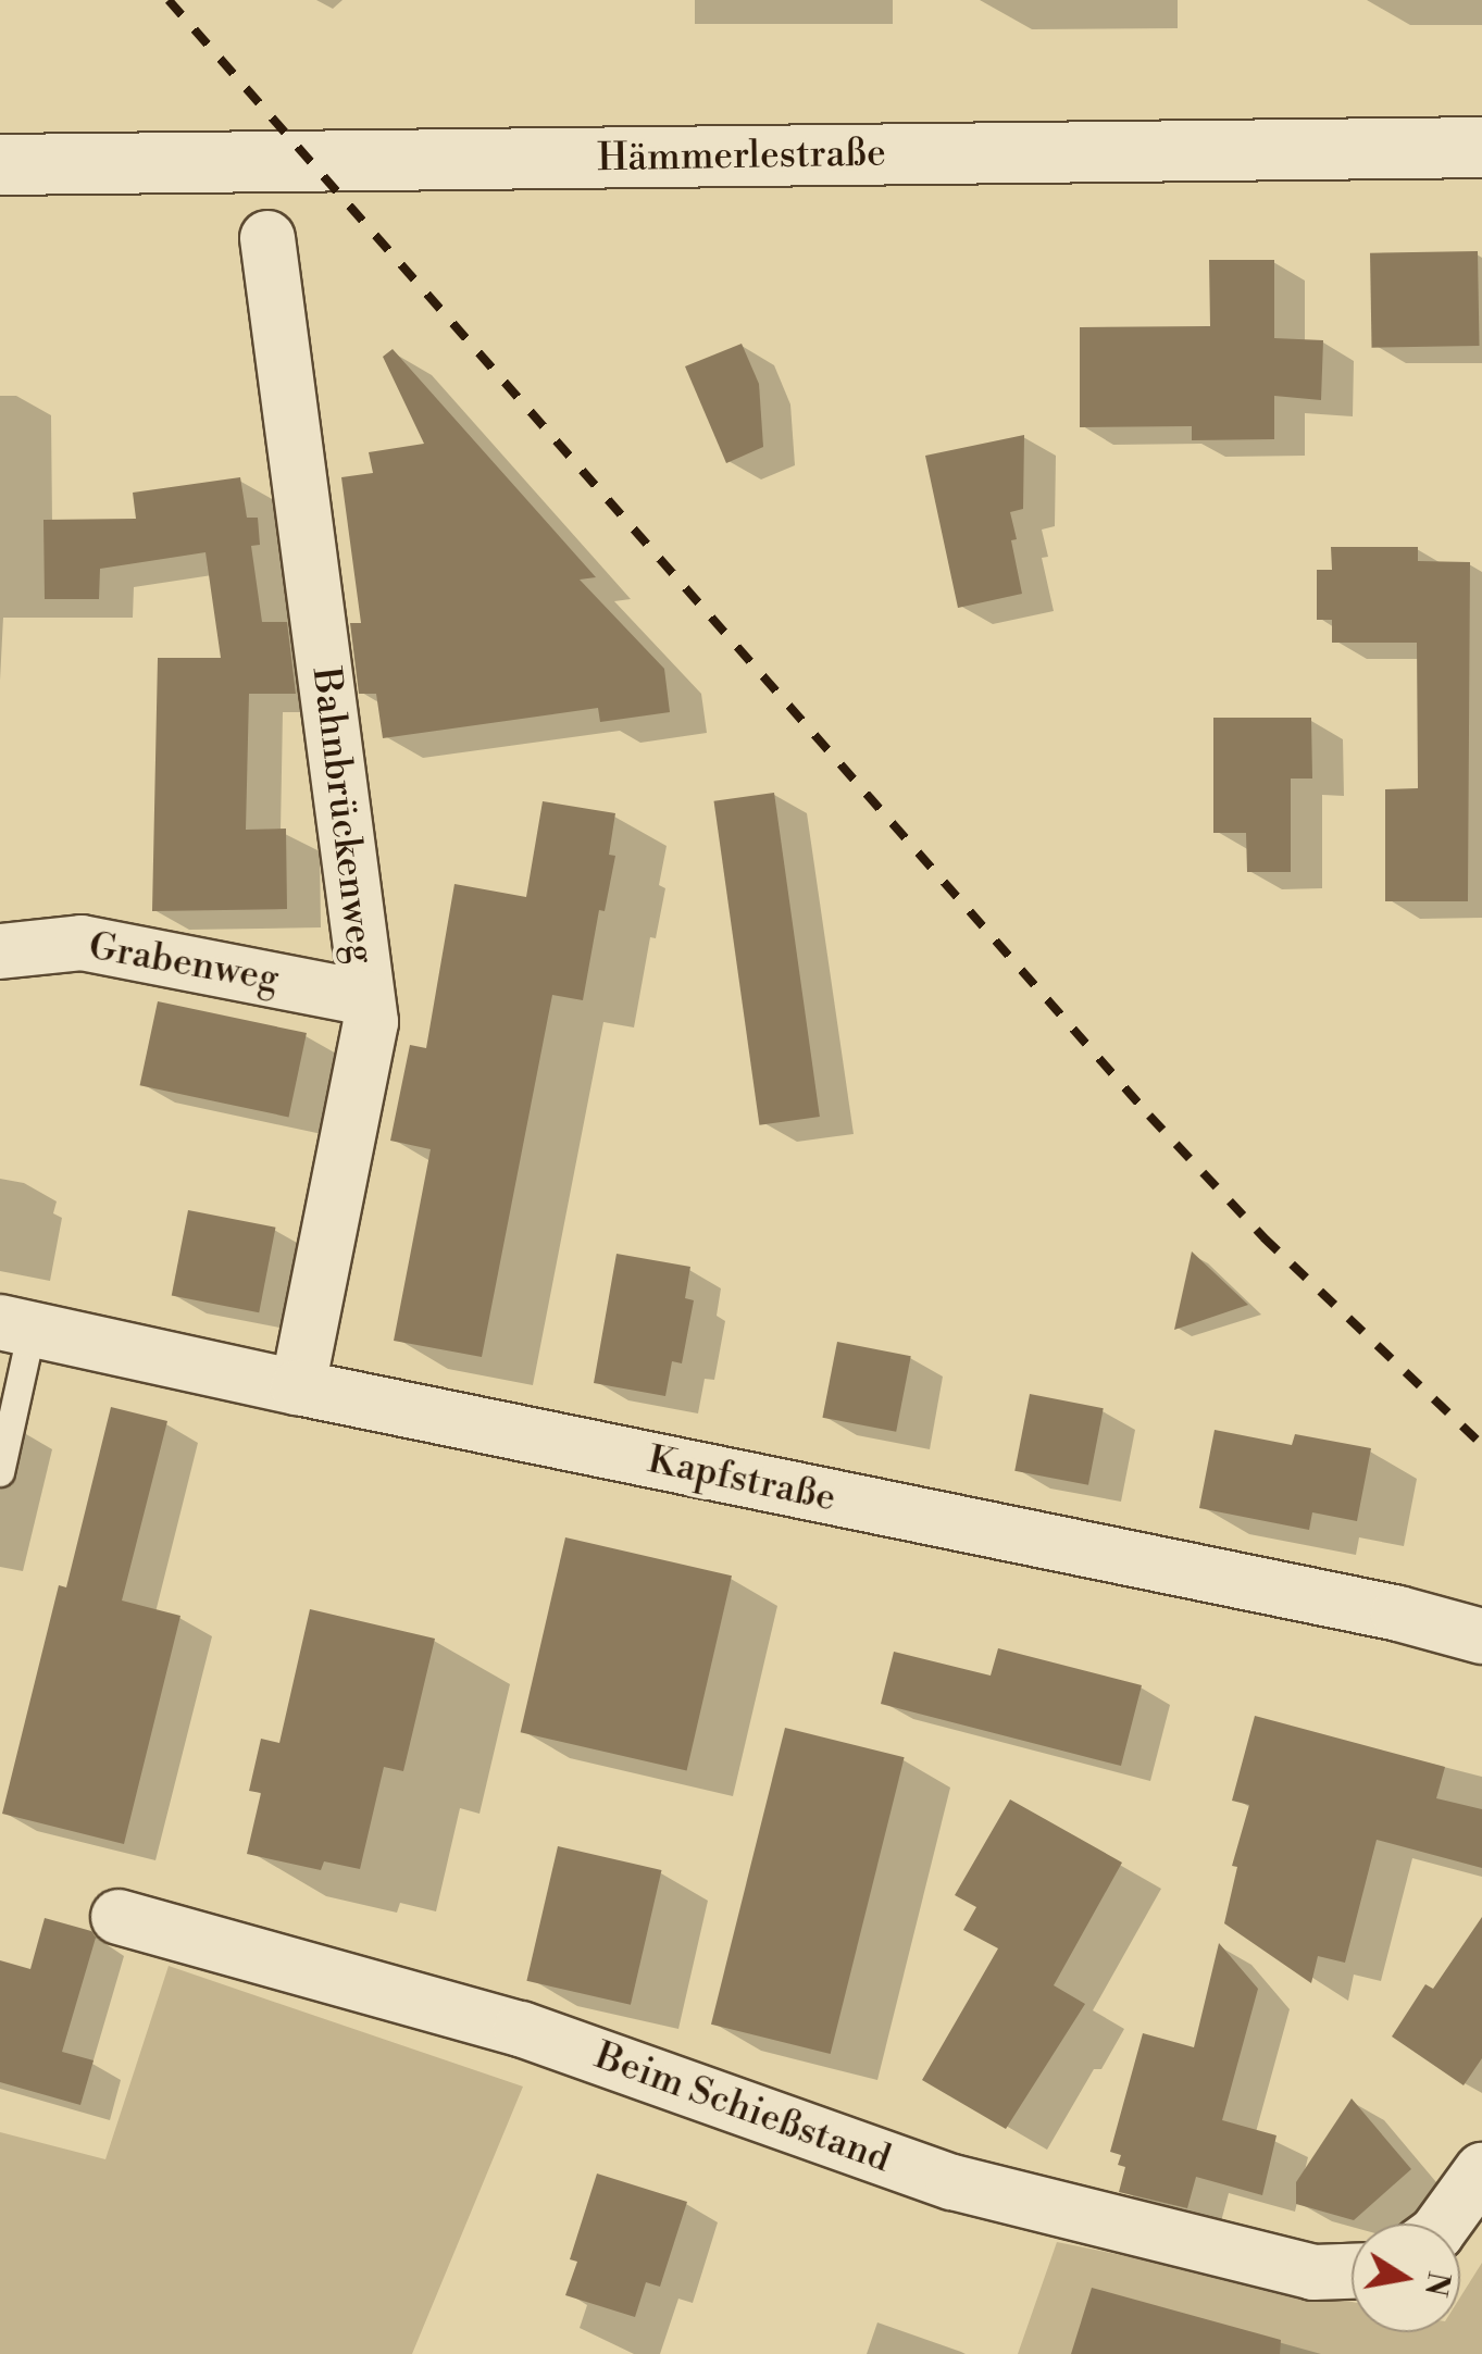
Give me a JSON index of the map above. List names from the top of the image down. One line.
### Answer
{"streets":{"street":["Hämmerlestraße","Bahnbrückenweg","Grabenweg","Kapfstraße","Beim Schießstand"]},"crossings":[["Bahnbrückenweg","Grabenweg"],["Bahnbrückenweg","Kapfstraße"]],"north":"right"}
